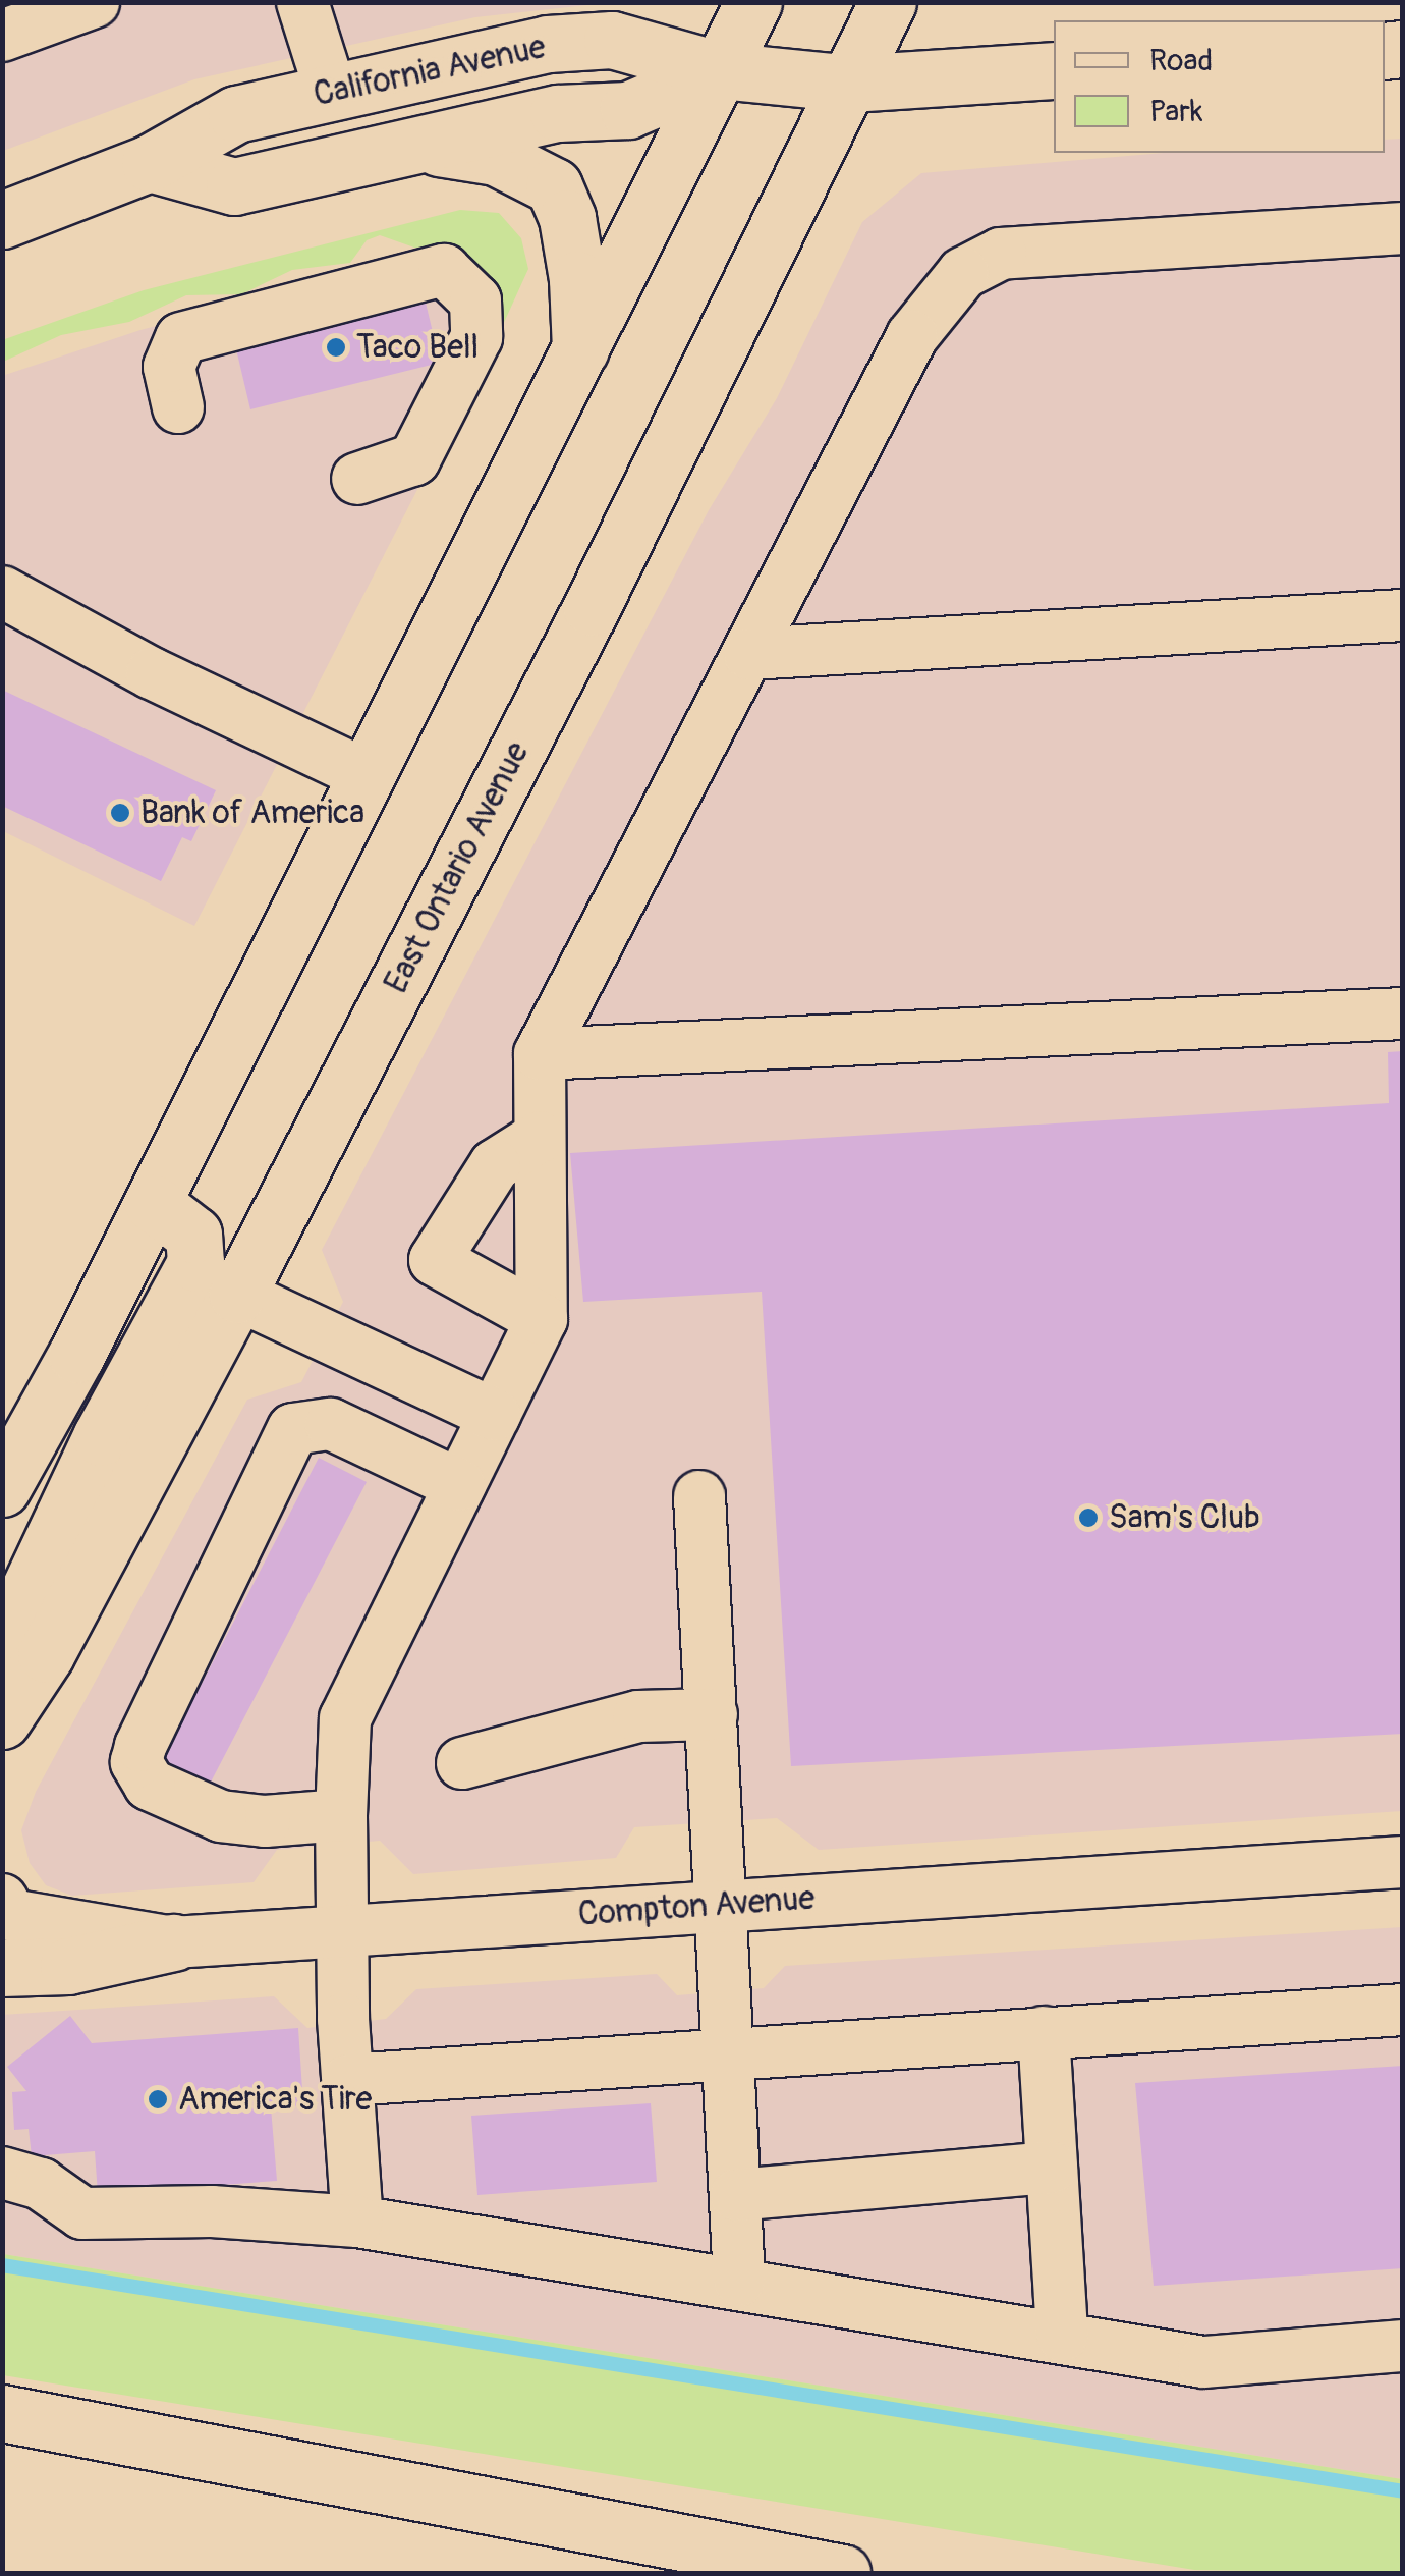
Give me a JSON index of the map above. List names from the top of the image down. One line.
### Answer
{"streets":{"main road":["California Avenue","East Ontario Avenue"],"street":["Compton Avenue"]},"crossings":[["California Avenue","East Ontario Avenue"]],"places":["Taco Bell","Bank of America","Sam's Club","America's Tire"],"legend":["Road","Park"]}
